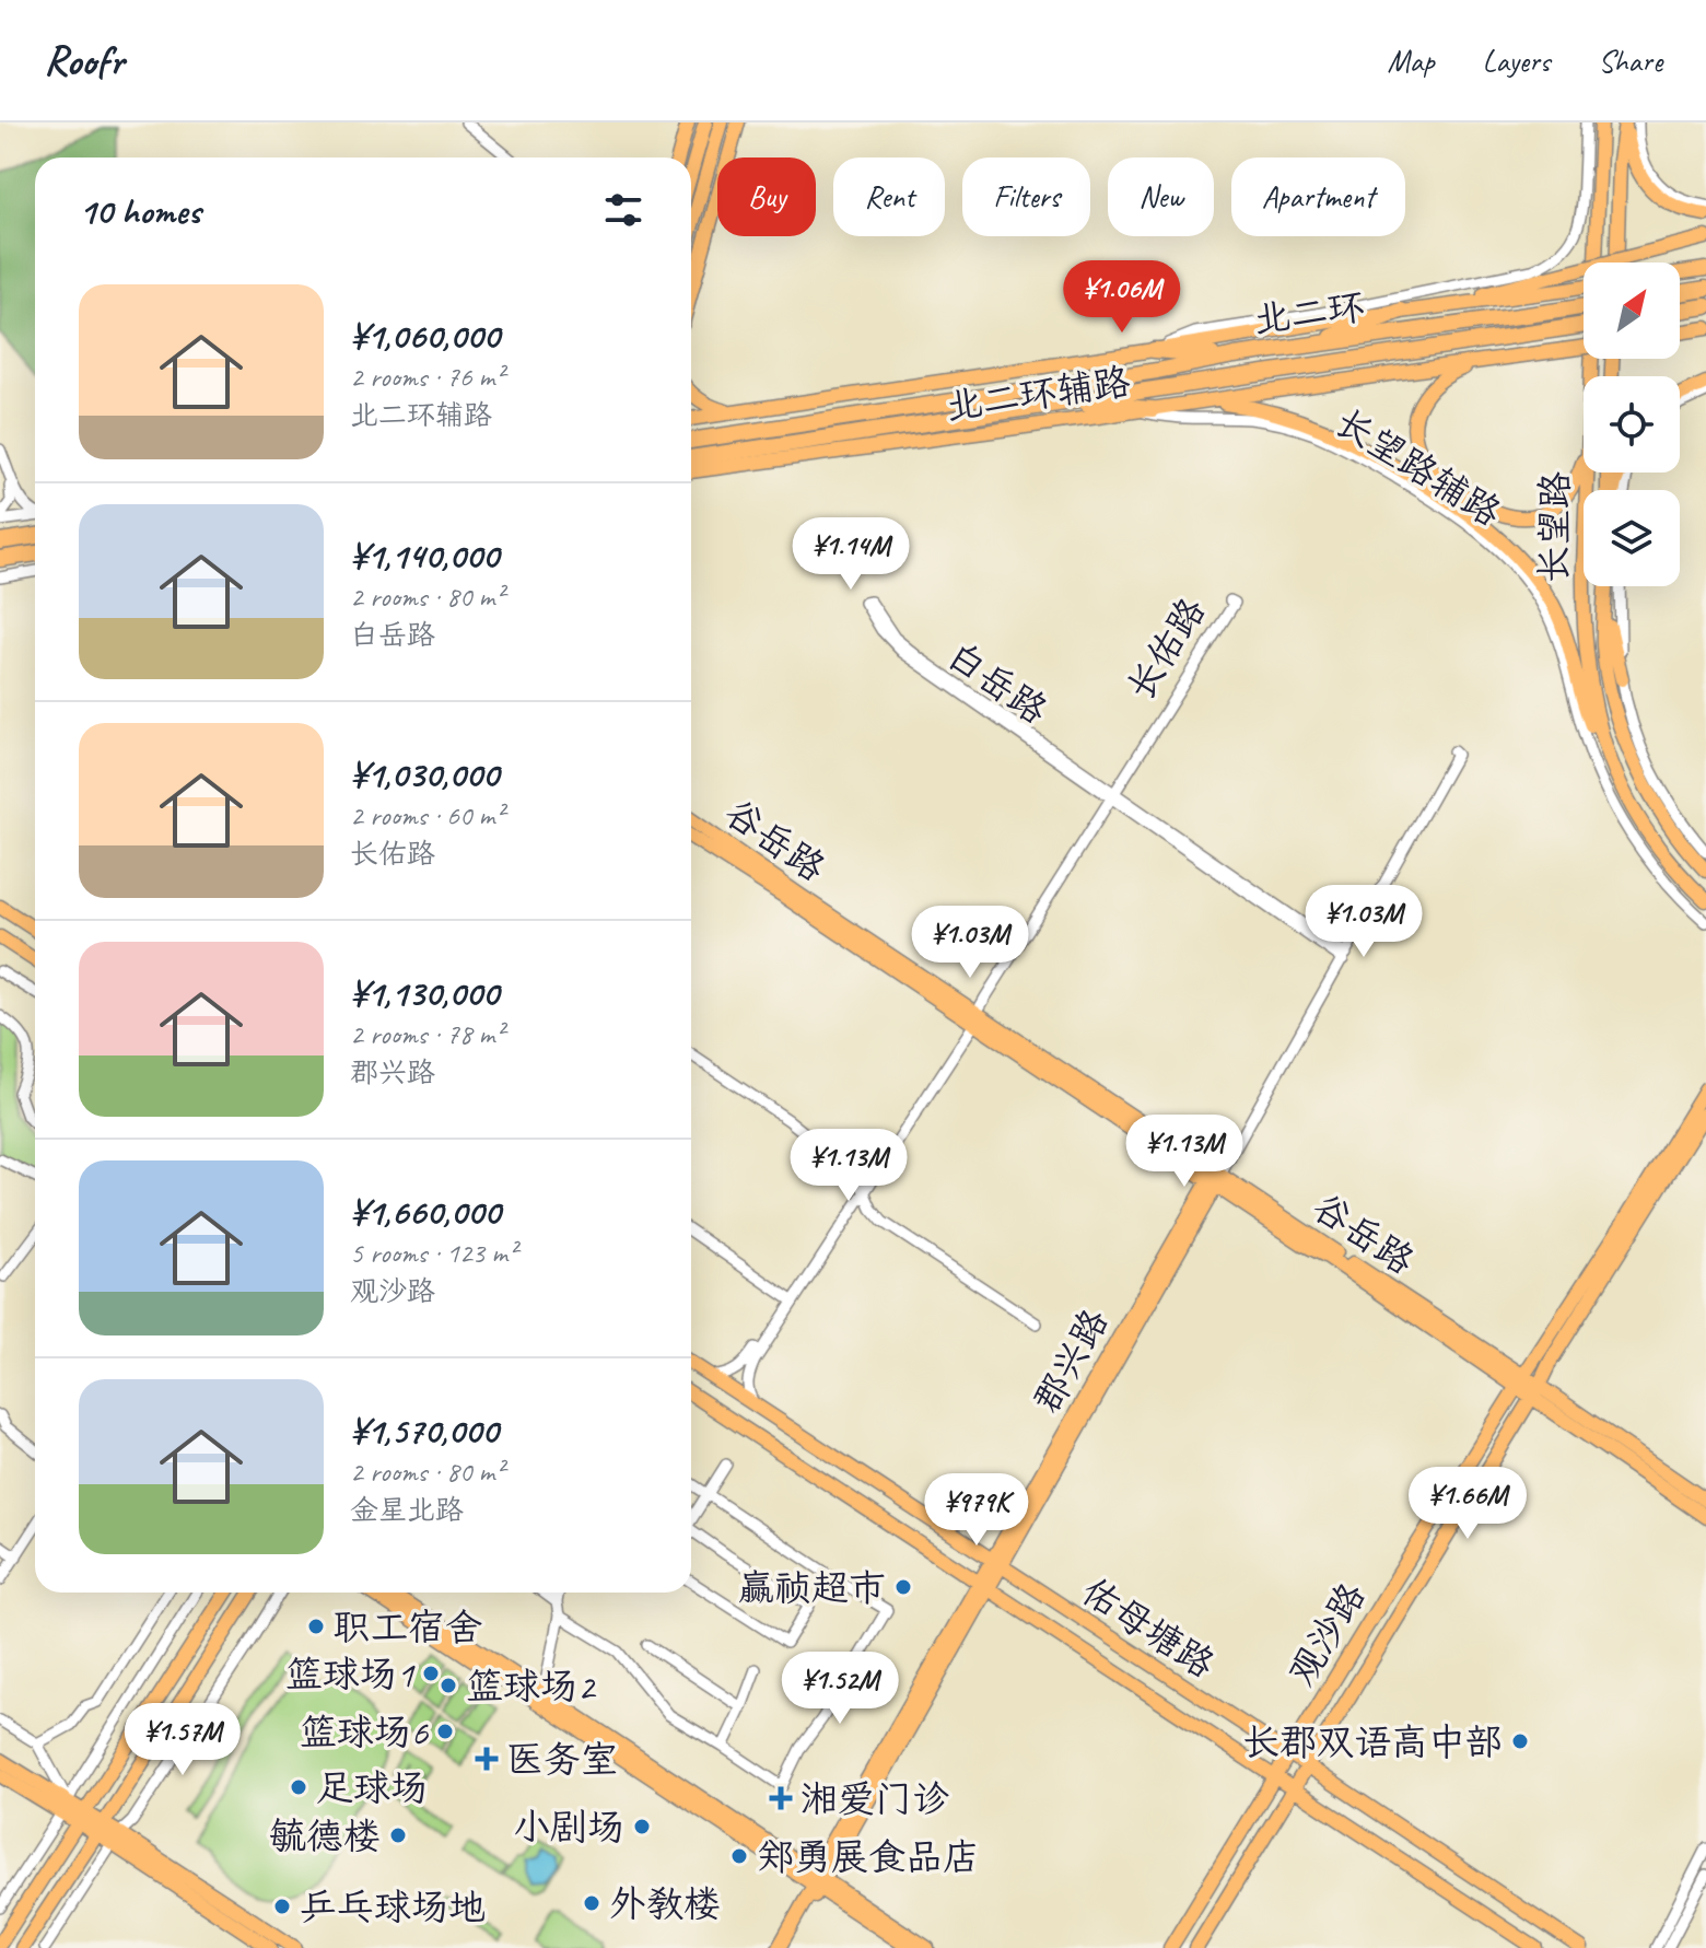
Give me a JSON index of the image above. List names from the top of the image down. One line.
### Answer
{"streets":{"highway":["北二环"],"main road":["北二环辅路","长望路","谷岳路","郡兴路","佑母塘路","观沙路"],"street":["长望路辅路","长佑路","白岳路"]},"crossings":[["北二环辅路","长望路辅路"],["长佑路","白岳路"],["长佑路","谷岳路"],["长佑路","佑母塘路"],["谷岳路","郡兴路"],["谷岳路","观沙路"],["郡兴路","佑母塘路"],["佑母塘路","观沙路"]],"places":{"other":["赢祯超市","职工宿舍","篮球场1","篮球场2","篮球场6","长郡双语高中部","足球场","小剧场","毓德楼","郑勇展食品店","外教楼","乒乓球场地"],"health":["医务室","湘爱门诊"]},"north":"top right","page":{"header":"Roofr","nav":["Map","Layers","Share"],"chip":["Buy","Rent","Filters","New","Apartment"],"heading":"10 homes","price":["¥1.06M","¥1.14M","¥1.03M","¥1.03M","¥1.13M","¥1.13M","¥1.66M","¥979K","¥1.52M","¥1.57M"],"list":[{"name":"¥1,060,000","note":"2 rooms · 76 m² · 北二环辅路"},{"name":"¥1,140,000","note":"2 rooms · 80 m² · 白岳路"},{"name":"¥1,030,000","note":"2 rooms · 60 m² · 长佑路"},{"name":"¥1,130,000","note":"2 rooms · 78 m² · 郡兴路"},{"name":"¥1,660,000","note":"5 rooms · 123 m² · 观沙路"},{"name":"¥1,570,000","note":"2 rooms · 80 m² · 金星北路"}]}}
